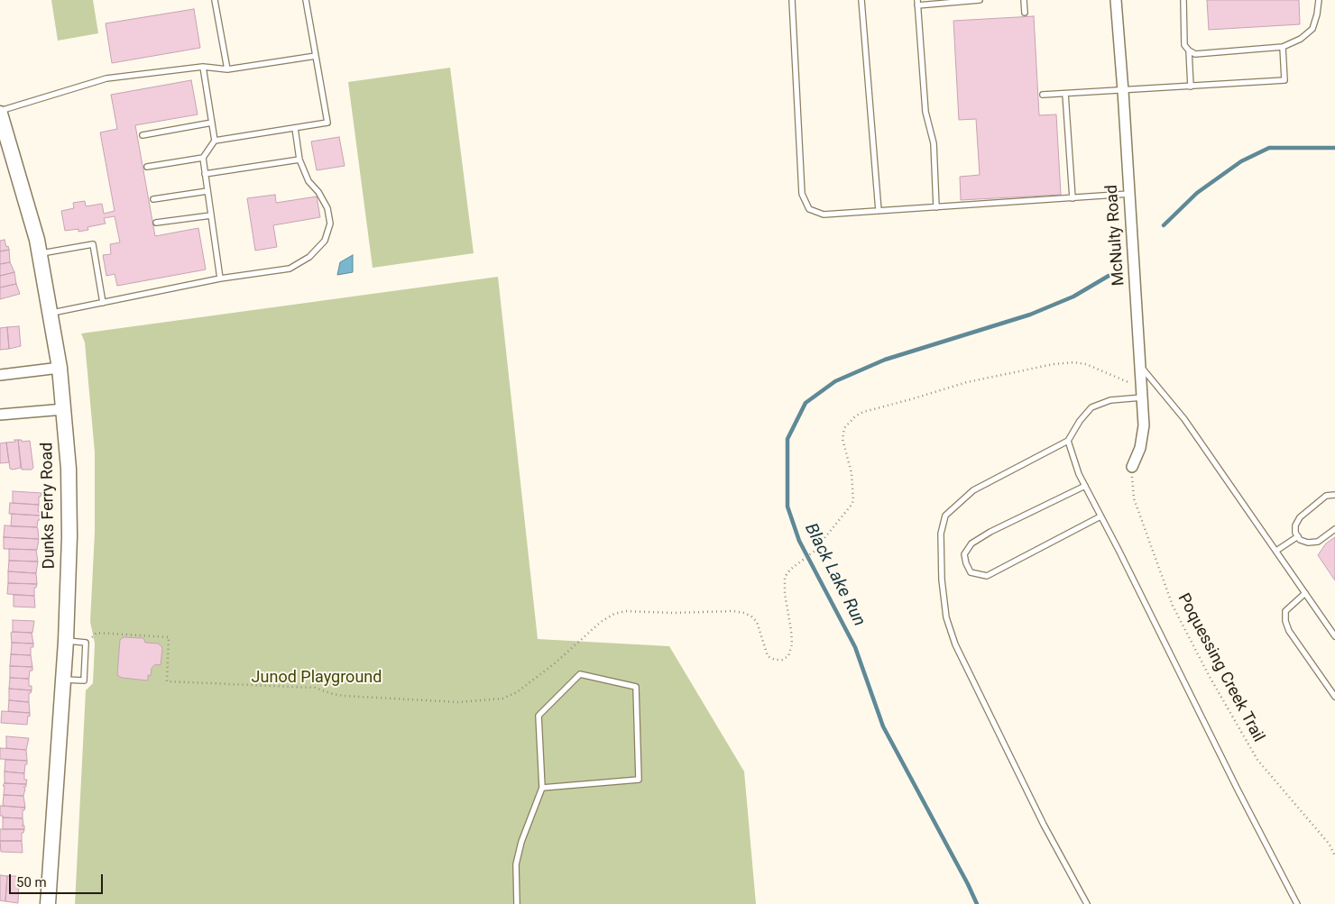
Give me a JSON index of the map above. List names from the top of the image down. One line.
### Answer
{"streets":{"street":["McNulty Road","Dunks Ferry Road"],"path":["Poquessing Creek Trail"]},"crossings":[["McNulty Road","Poquessing Creek Trail"]],"water":["Black Lake Run"],"parks":["Junod Playground"],"scale_bar":"50 m"}
